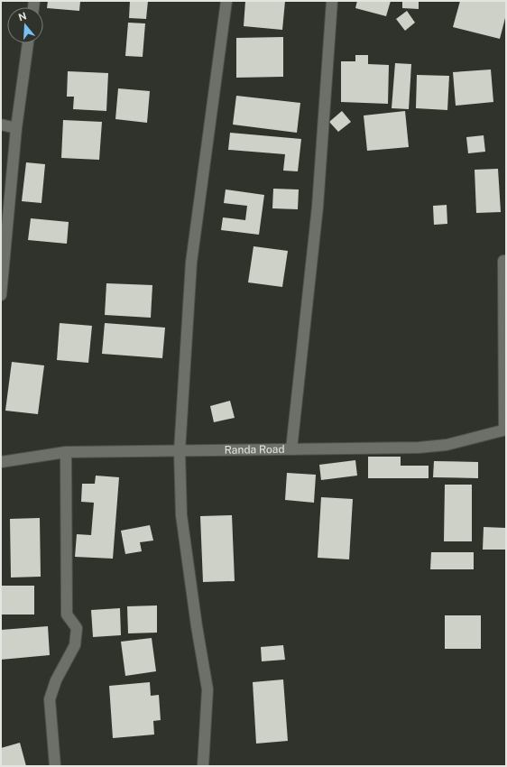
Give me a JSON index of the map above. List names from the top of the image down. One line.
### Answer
{"streets":{"street":["Randa Road"]},"north":"top"}
